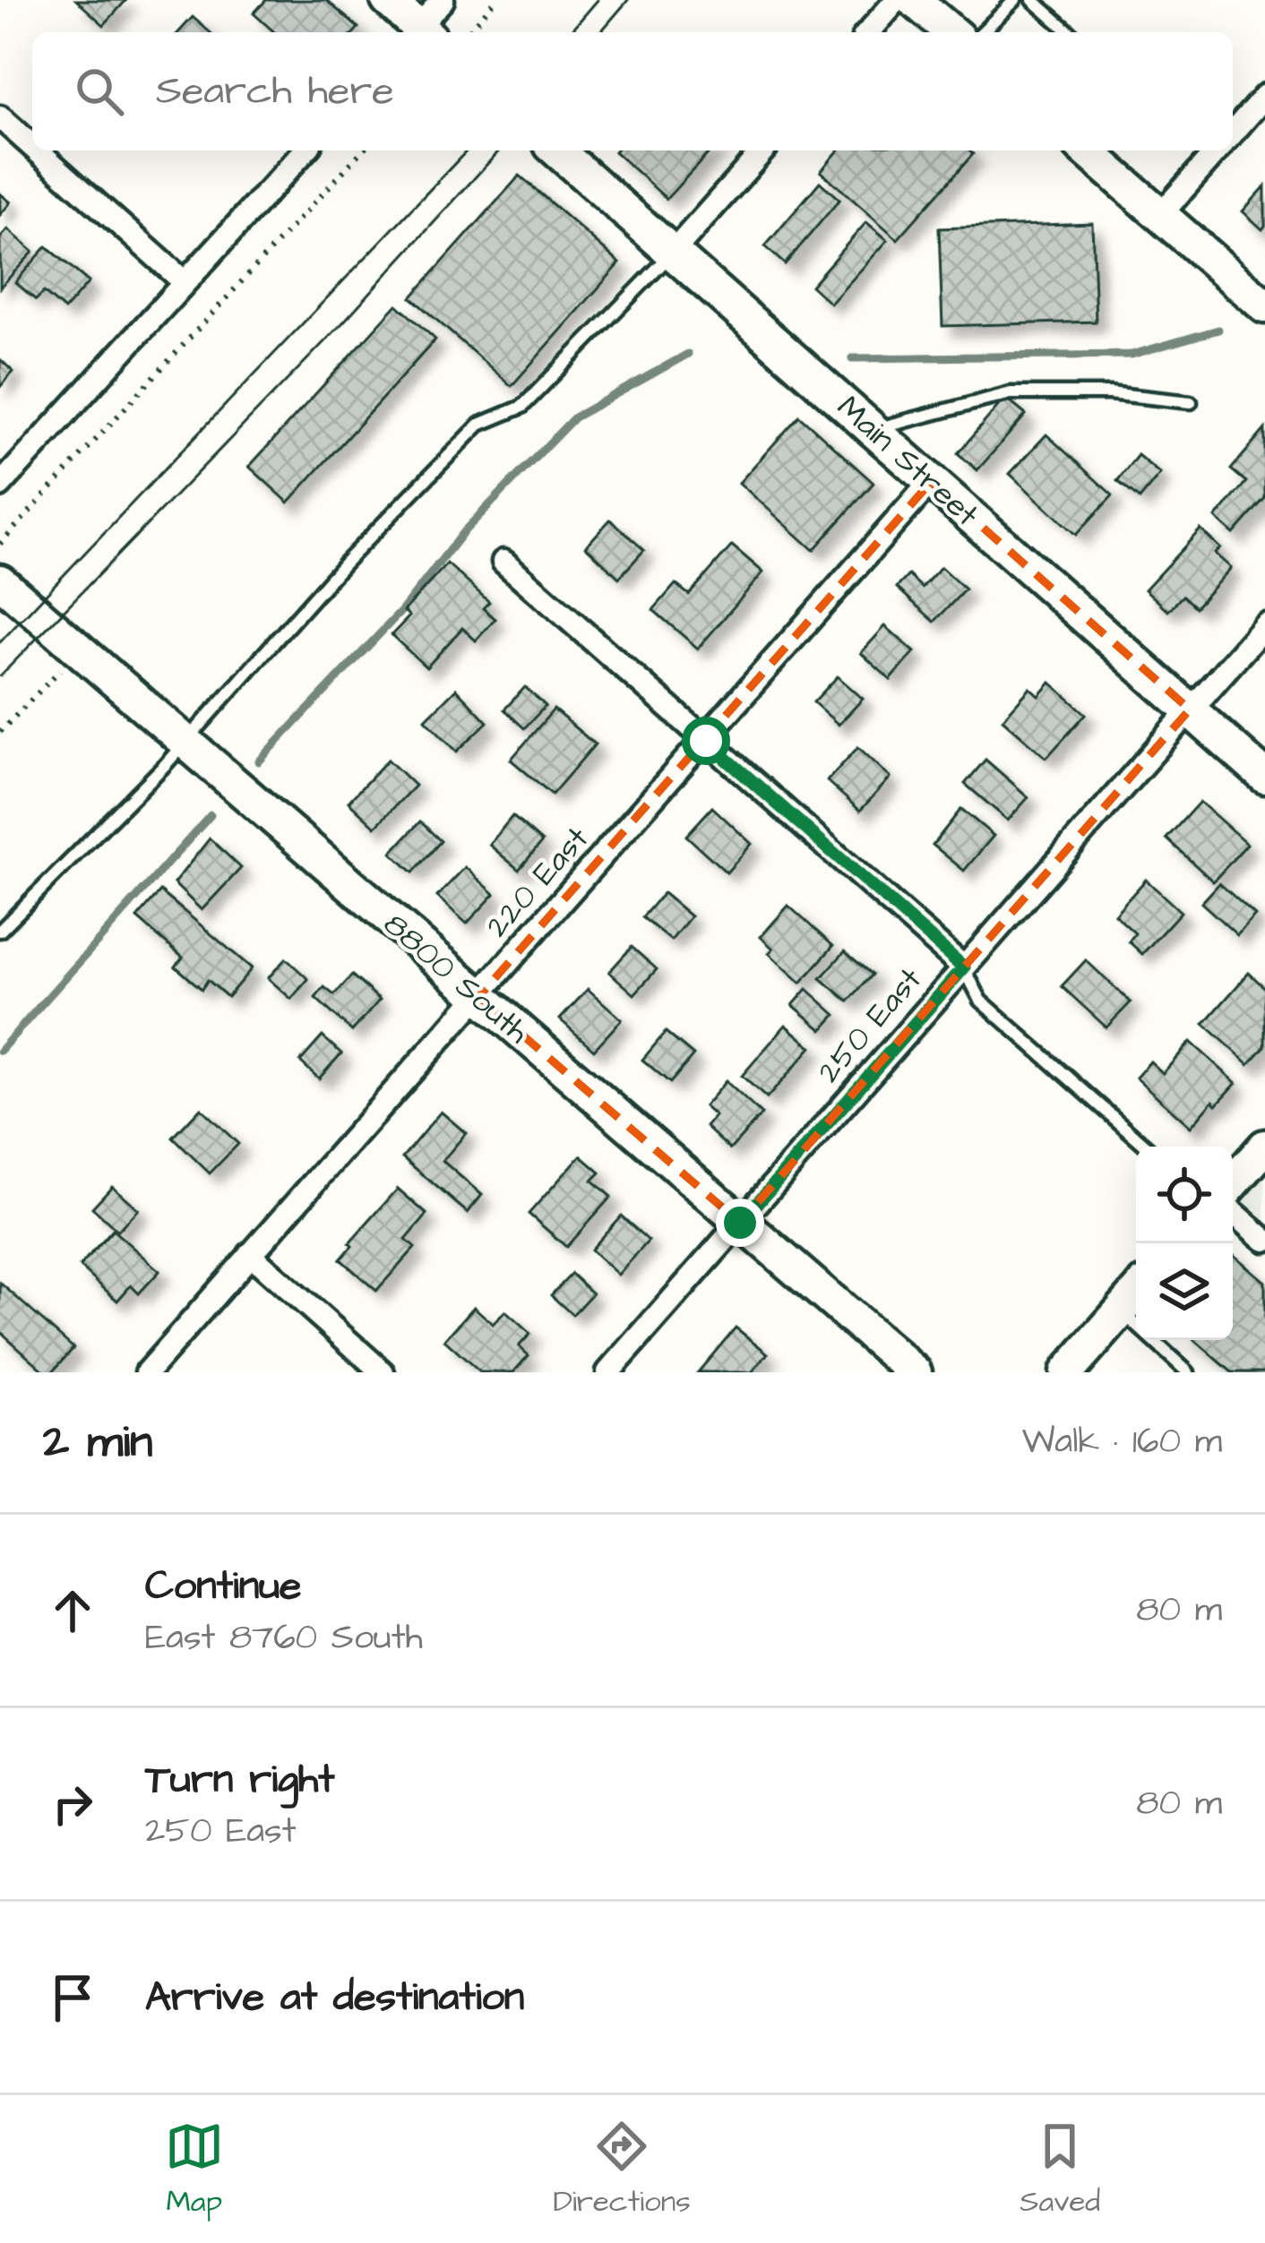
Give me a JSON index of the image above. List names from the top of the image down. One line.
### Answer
{"streets":{"street":["Main Street","220 East","8800 South","250 East"]},"crossings":[["Main Street","220 East"],["Main Street","250 East"],["220 East","8800 South"],["8800 South","250 East"]],"page":{"search":"Search here","heading":["2 min","Walk · 160 m"],"list":[["Continue","East 8760 South","80 m"],["Turn right","250 East","80 m"],"Arrive at destination"],"nav":["Map","Directions","Saved"]}}
